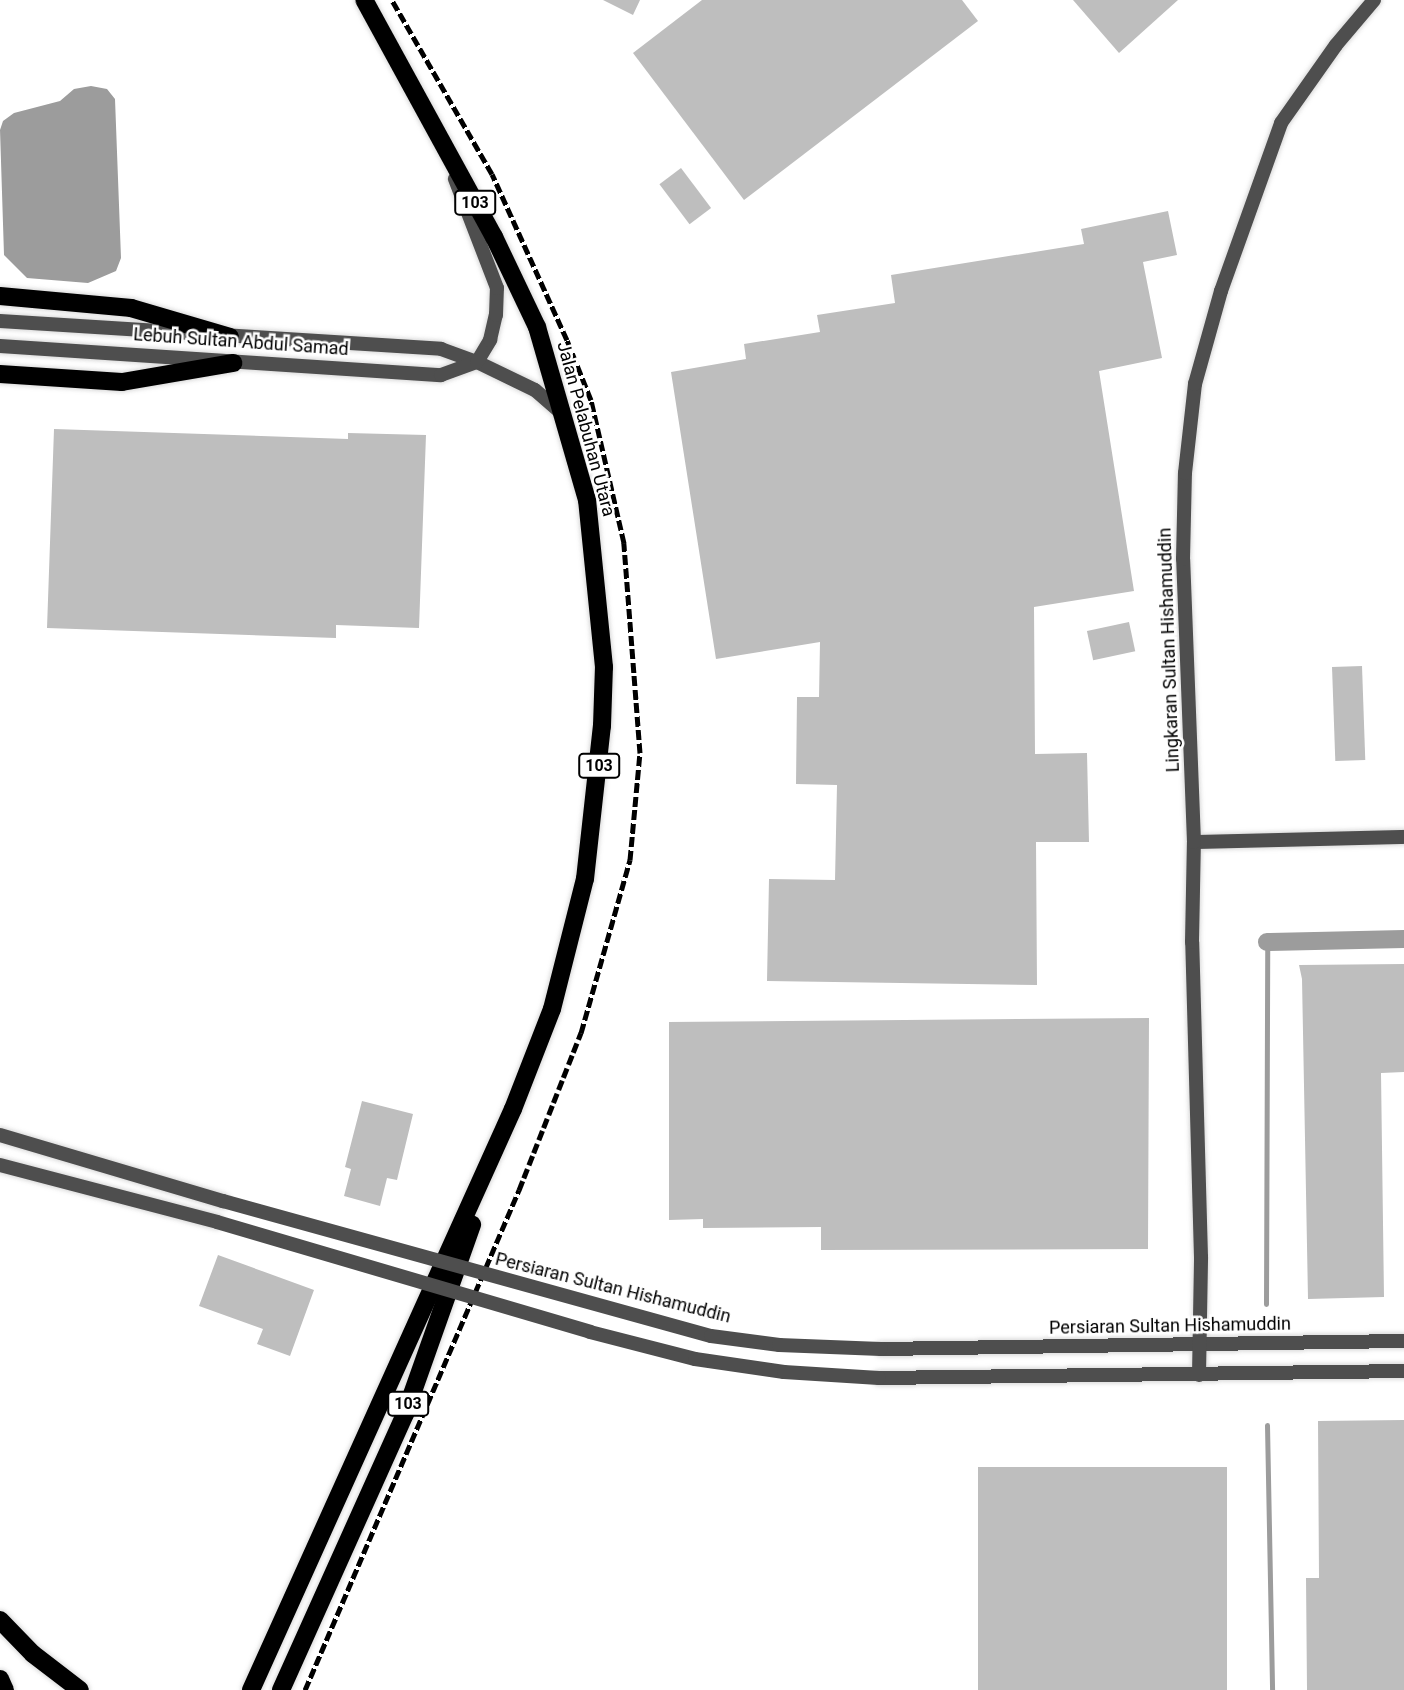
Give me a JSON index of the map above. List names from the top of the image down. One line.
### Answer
{"streets":{"main road":["103","Jalan Pelabuhan Utara"],"street":["Lebuh Sultan Abdul Samad","Lingkaran Sultan Hishamuddin","Persiaran Sultan Hishamuddin"]},"crossings":[["103","Jalan Pelabuhan Utara"],["Lebuh Sultan Abdul Samad","Jalan Pelabuhan Utara"],["Lingkaran Sultan Hishamuddin","Persiaran Sultan Hishamuddin"]]}
